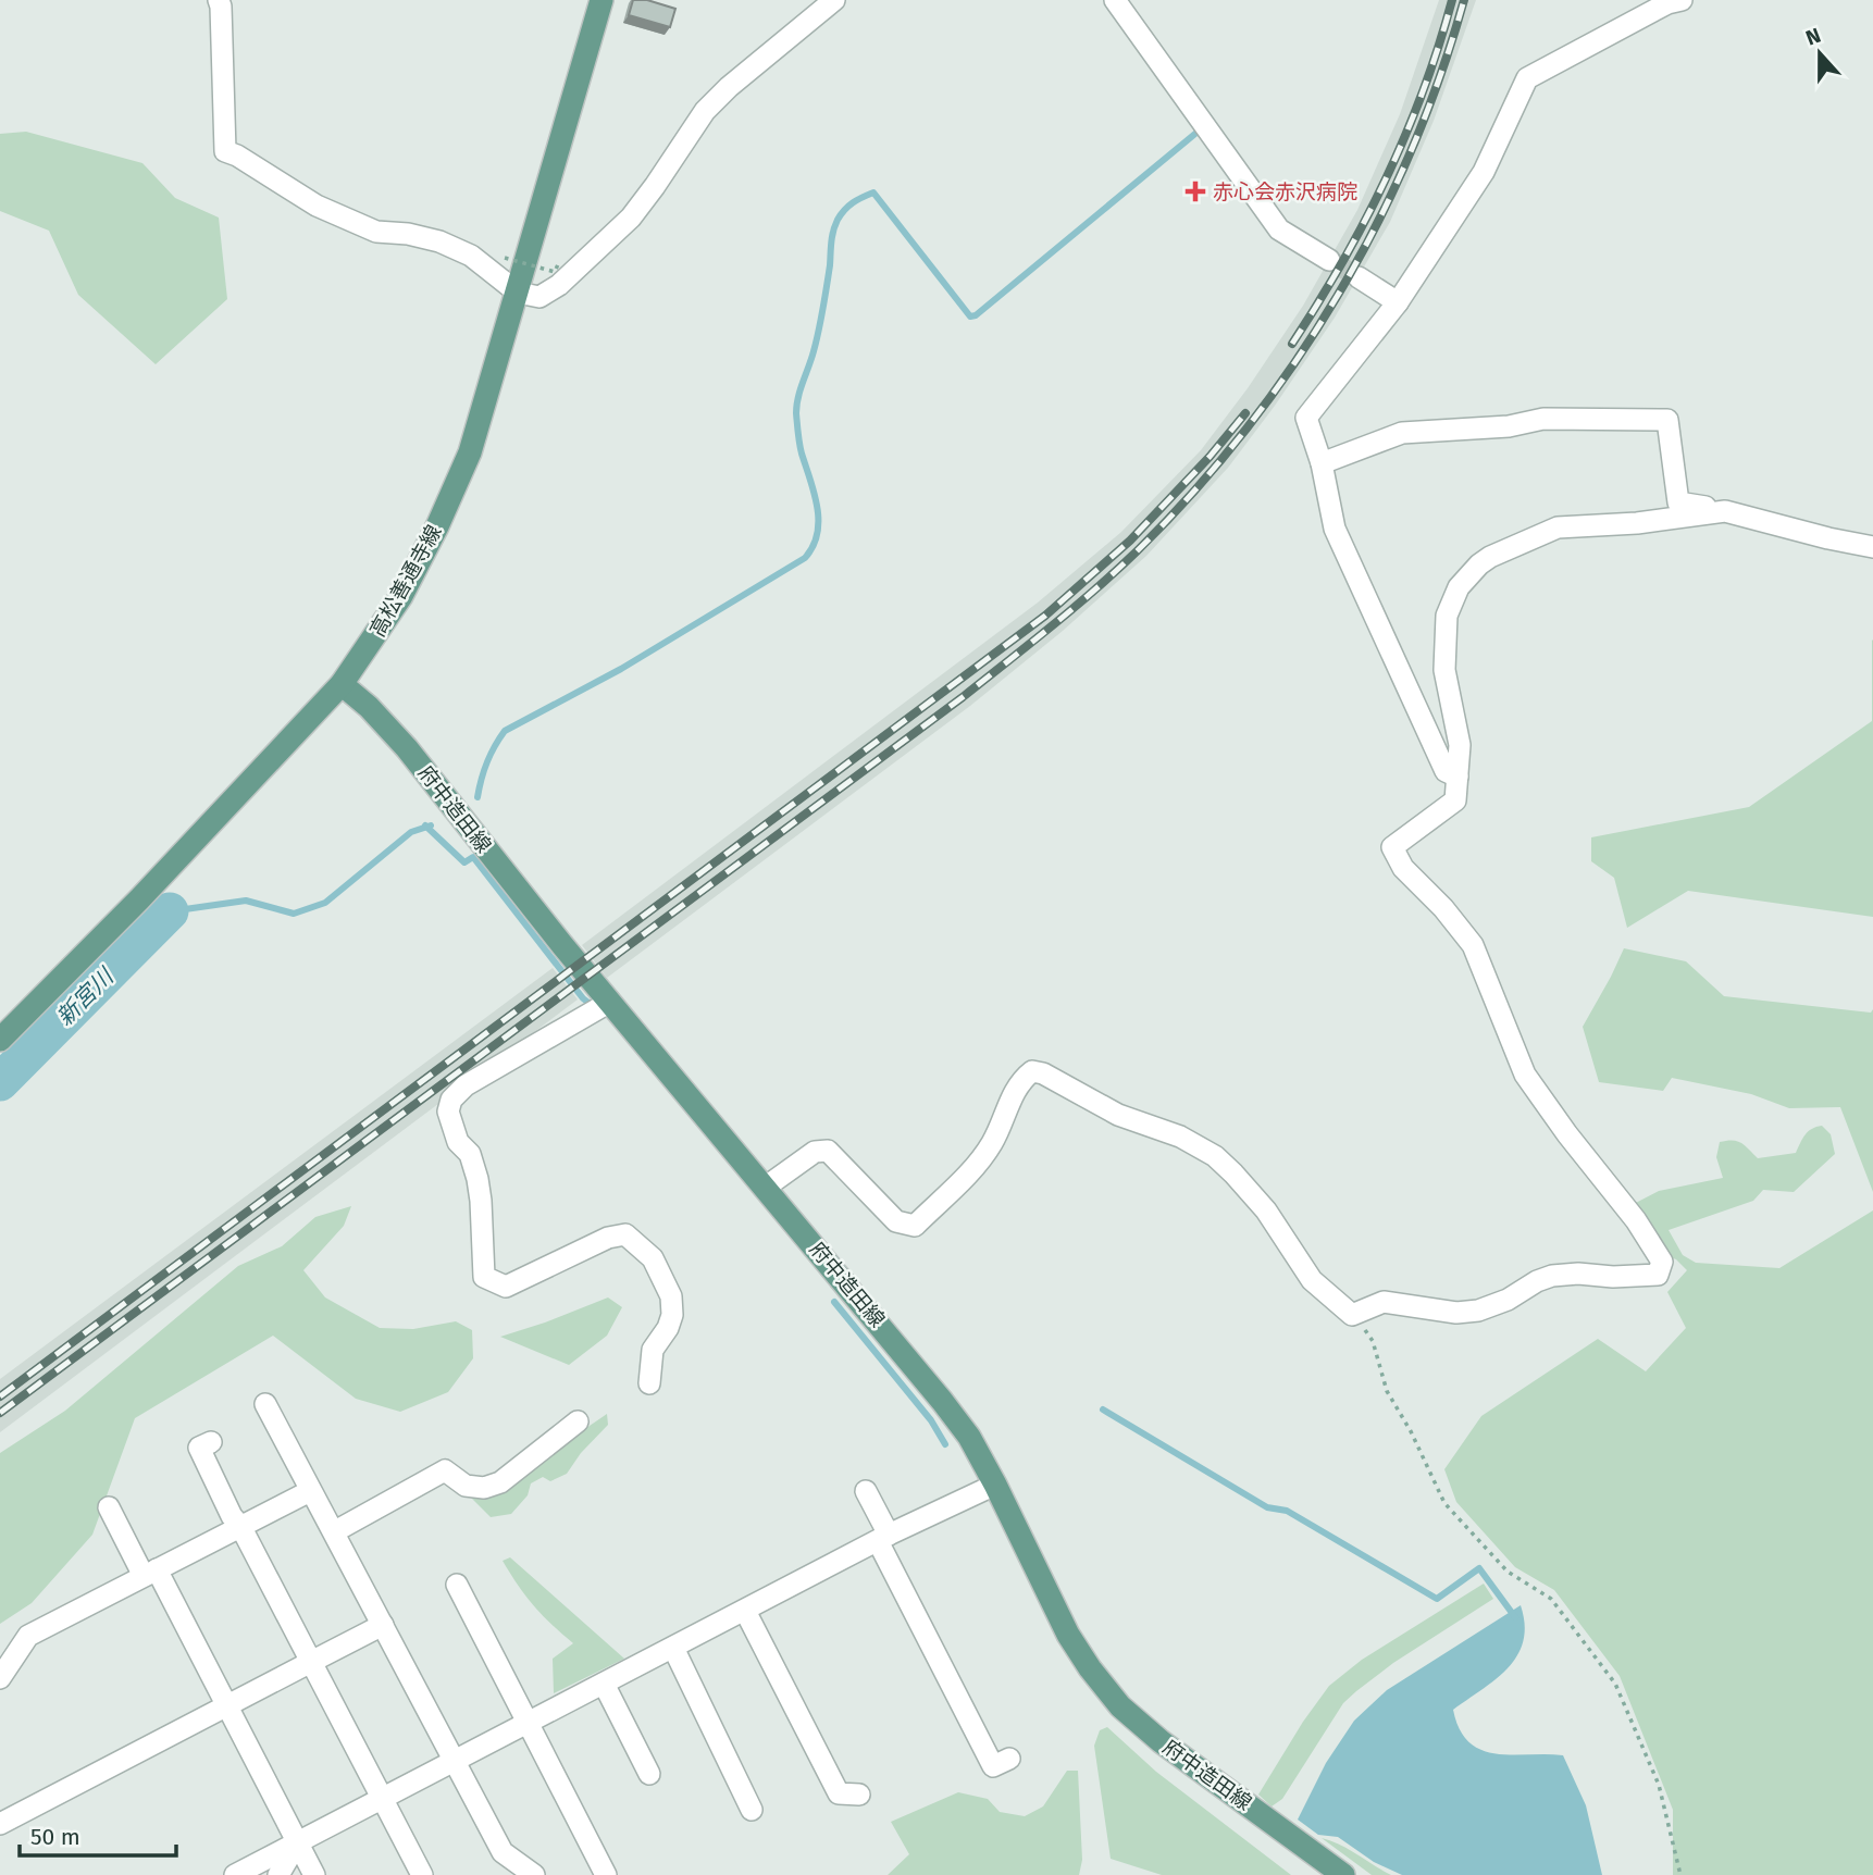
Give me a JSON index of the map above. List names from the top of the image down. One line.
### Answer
{"streets":{"main road":["高松善通寺線","府中造田線"]},"crossings":[["高松善通寺線","府中造田線"]],"water":["新宮川"],"places":{"health":["赤心会赤沢病院"]},"scale_bar":"50 m","north":"top"}
